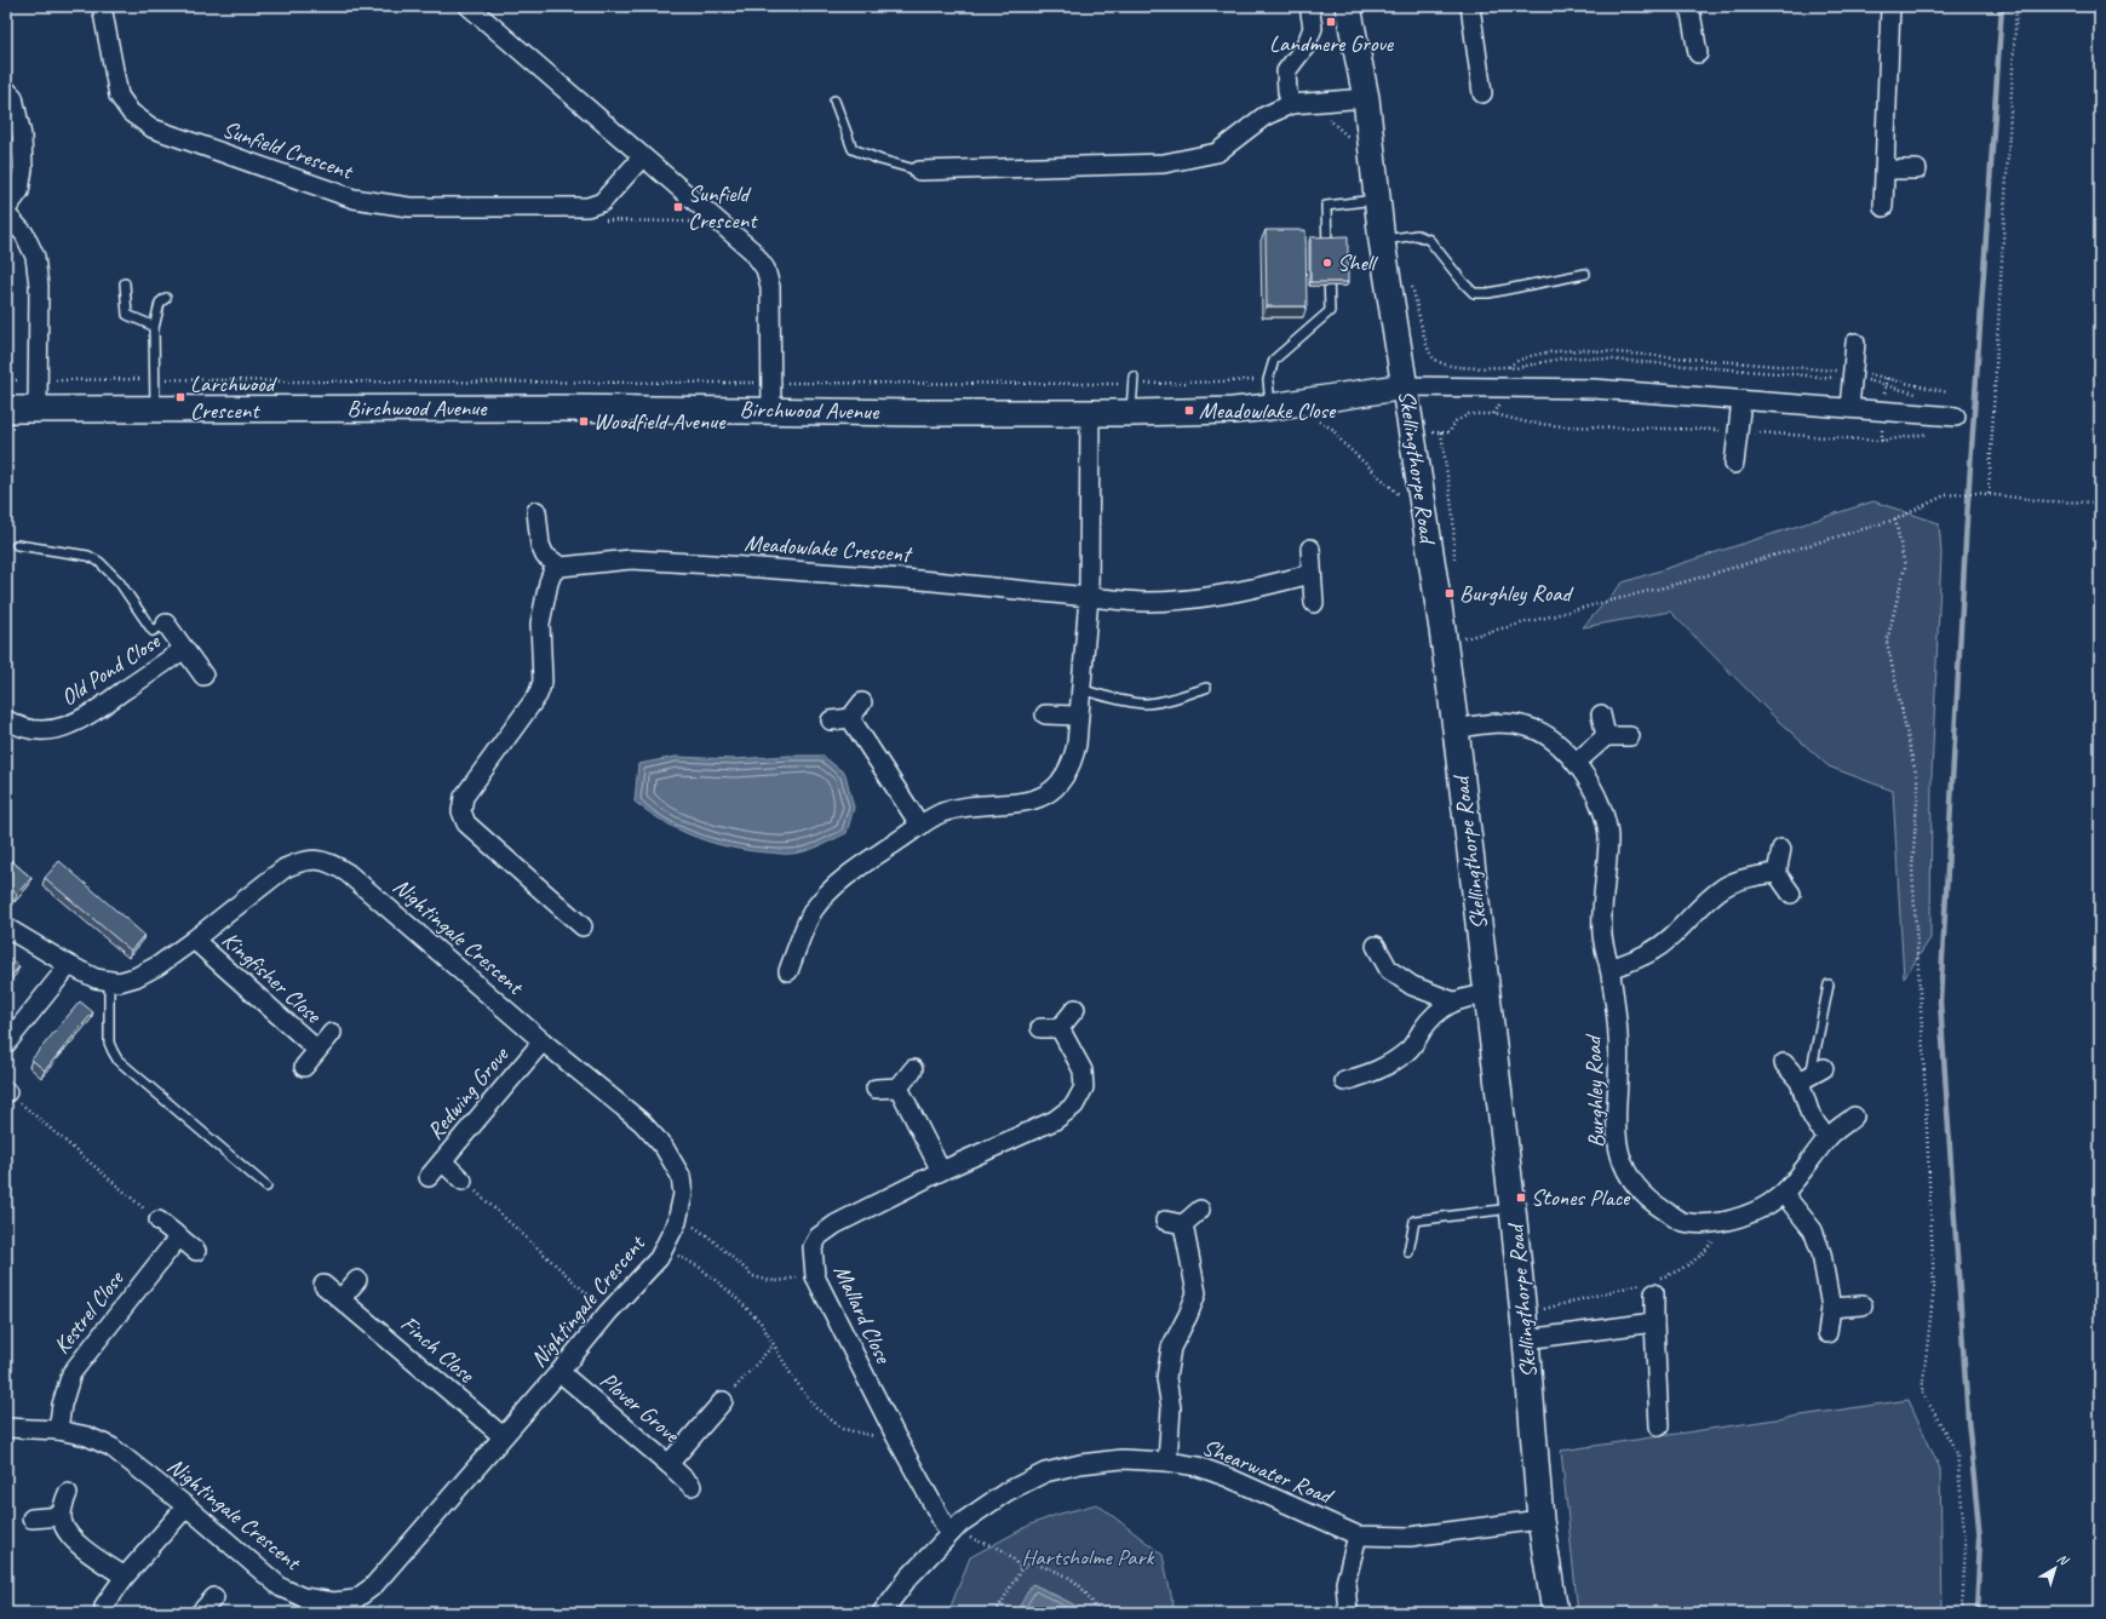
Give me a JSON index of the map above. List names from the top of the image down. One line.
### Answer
{"streets":{"main road":["Birchwood Avenue","Skellingthorpe Road"],"street":["Sunfield Crescent","Meadowlake Crescent","Old Pond Close","Nightingale Crescent","Kingfisher Close","Burghley Road","Redwing Grove","Kestrel Close","Mallard Close","Finch Close","Plover Grove","Shearwater Road"]},"crossings":[["Birchwood Avenue","Skellingthorpe Road"],["Skellingthorpe Road","Burghley Road"],["Skellingthorpe Road","Shearwater Road"],["Nightingale Crescent","Kingfisher Close"],["Nightingale Crescent","Redwing Grove"],["Nightingale Crescent","Kestrel Close"],["Nightingale Crescent","Finch Close"],["Nightingale Crescent","Plover Grove"],["Mallard Close","Shearwater Road"]],"parks":["Hartsholme Park"],"places":{"transit":["Landmere Grove","Sunfield Crescent","Larchwood Crescent","Meadowlake Close","Woodfield Avenue","Burghley Road","Stones Place"],"other":["Shell"]},"north":"top right"}
